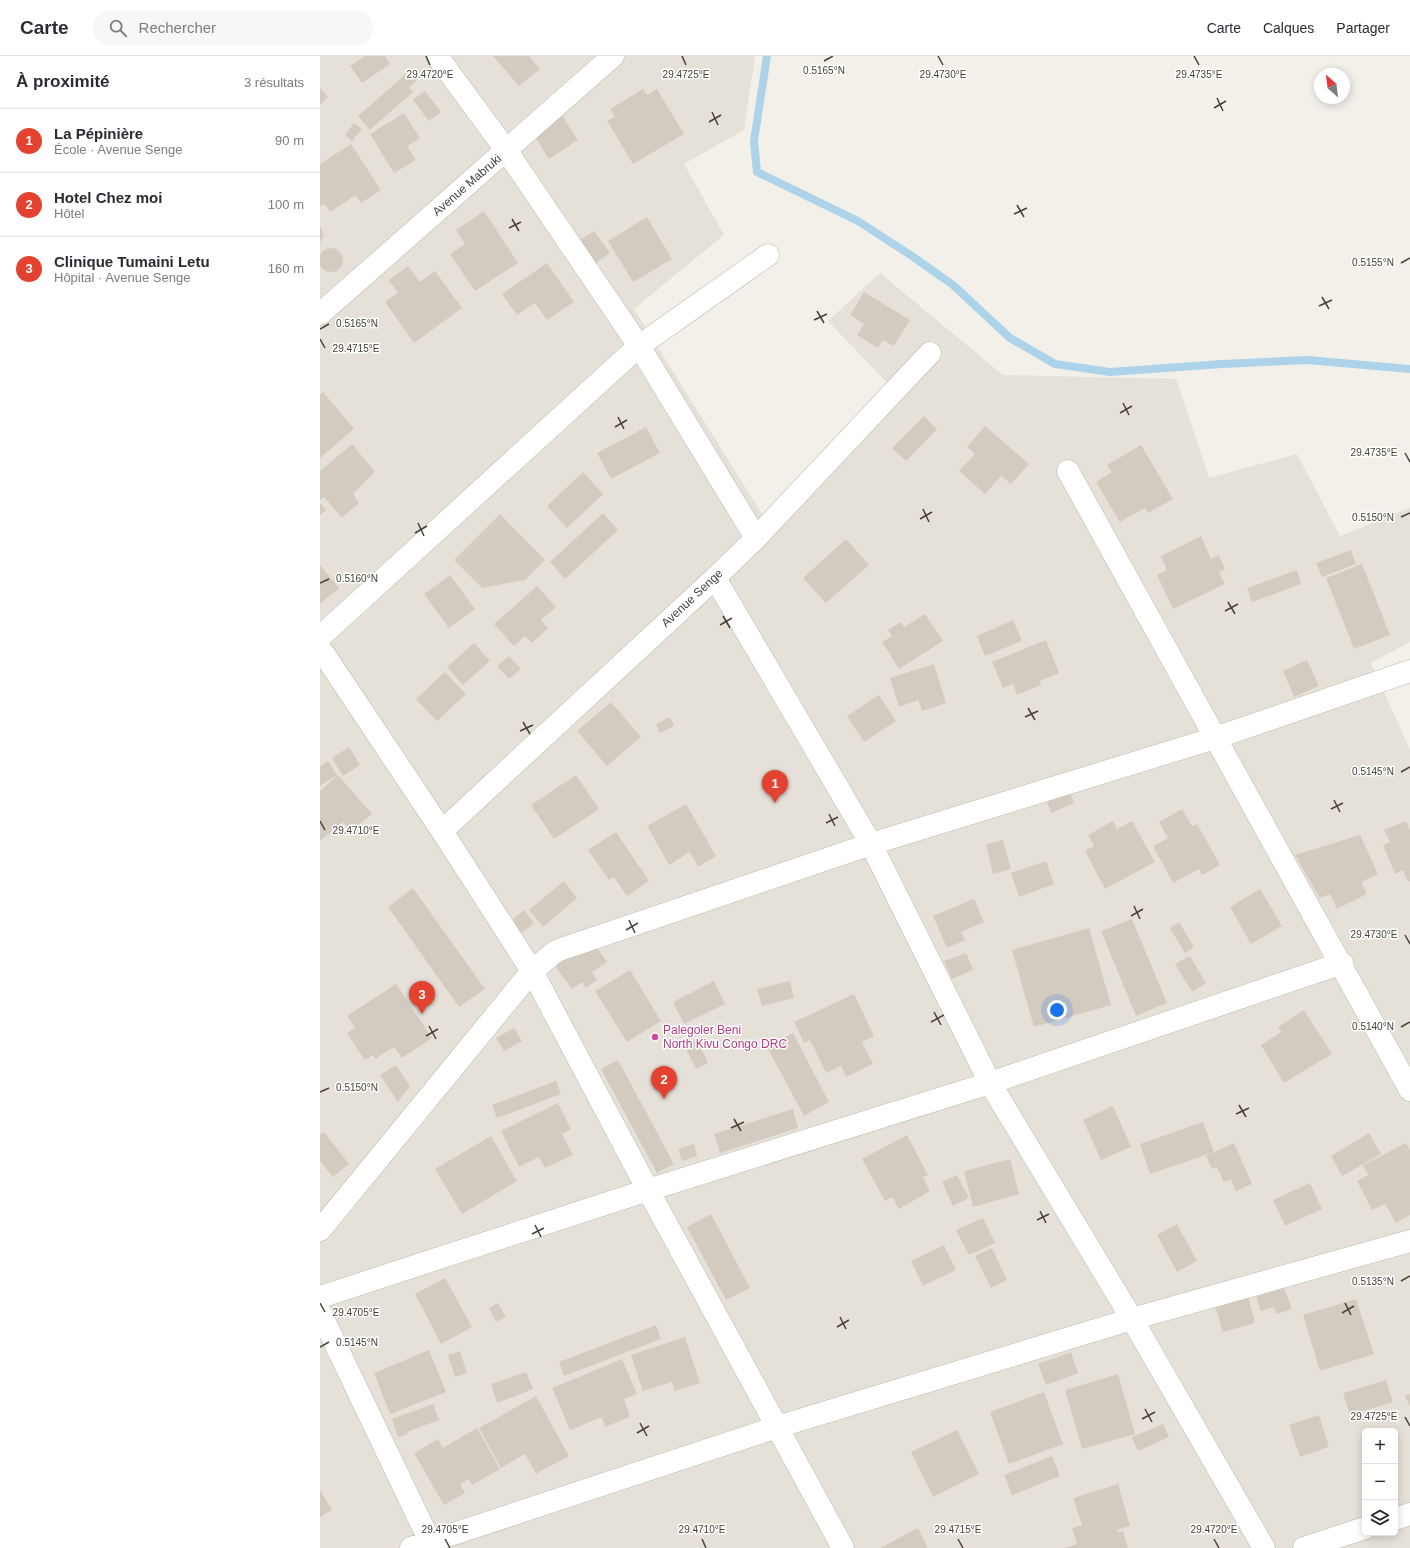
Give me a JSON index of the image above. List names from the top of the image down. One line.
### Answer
{"streets":{"street":["Avenue Mabruki","Avenue Senge"]},"places":["Palegoler Beni North Kivu Congo DRC"],"north":"top left","page":{"header":"Carte","search":"Rechercher","nav":["Carte","Calques","Partager"],"heading":["À proximité","3 résultats"],"list":[{"mark":"1","name":"La Pépinière","note":"École · Avenue Senge","value":"90 m"},{"mark":"2","name":"Hotel Chez moi","note":"Hôtel","value":"100 m"},{"mark":"3","name":"Clinique Tumaini Letu","note":"Hôpital · Avenue Senge","value":"160 m"}],"pins":["1","3","2"],"map_buttons":["+","−"]},"coordinates":["0.5165°N","29.4720°E","29.4725°E","29.4730°E","29.4735°E","0.5155°N","29.4715°E","0.5150°N","0.5160°N","0.5145°N","29.4710°E","0.5140°N","0.5135°N","29.4705°E"]}
